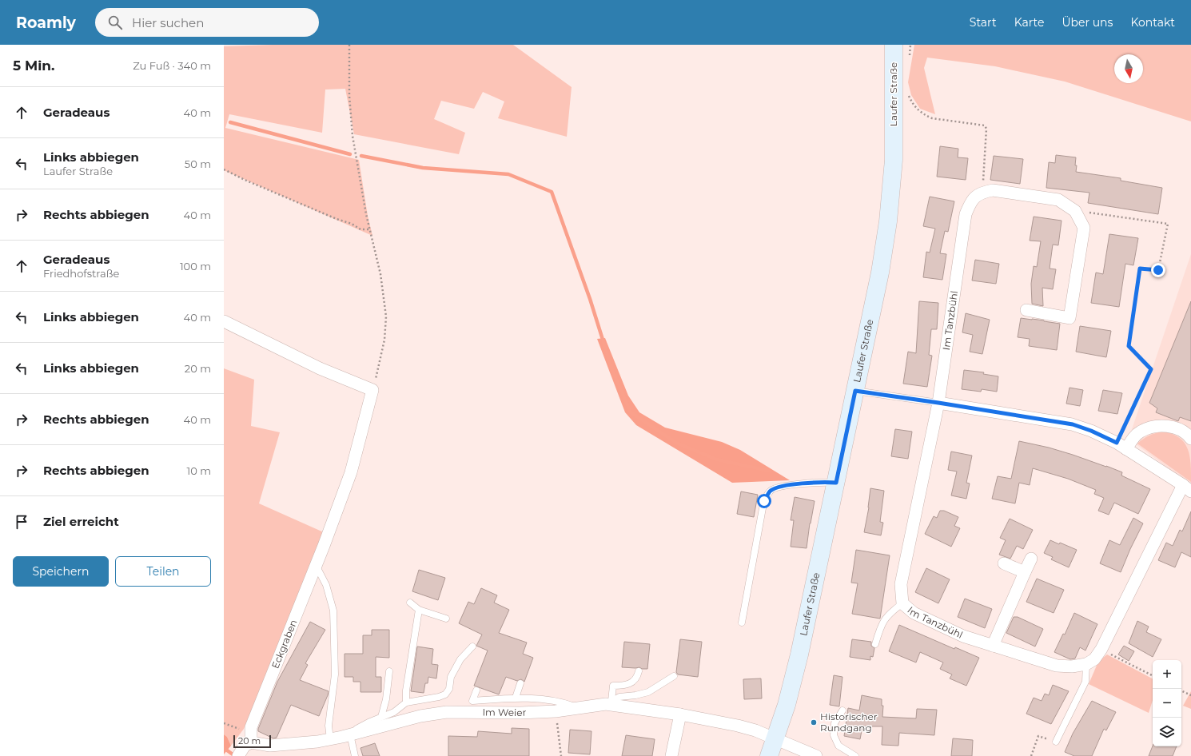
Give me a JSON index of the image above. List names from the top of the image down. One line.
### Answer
{"streets":{"main road":["Laufer Straße"],"street":["Im Tanzbühl","Eckgraben","Im Weier"]},"crossings":[["Laufer Straße","Im Weier"],["Eckgraben","Im Weier"]],"places":["Historischer Rundgang"],"scale_bar":"20 m","north":"bottom","page":{"header":"Roamly","search":"Hier suchen","nav":["Start","Karte","Über uns","Kontakt"],"heading":["5 Min.","Zu Fuß · 340 m"],"list":[["Geradeaus","40 m"],["Links abbiegen","Laufer Straße","50 m"],["Rechts abbiegen","40 m"],["Geradeaus","Friedhofstraße","100 m"],["Links abbiegen","40 m"],["Links abbiegen","20 m"],["Rechts abbiegen","40 m"],["Rechts abbiegen","10 m"],"Ziel erreicht"],"buttons":["Speichern","Teilen"],"map_buttons":["+","−"],"scale":"20 m"}}
